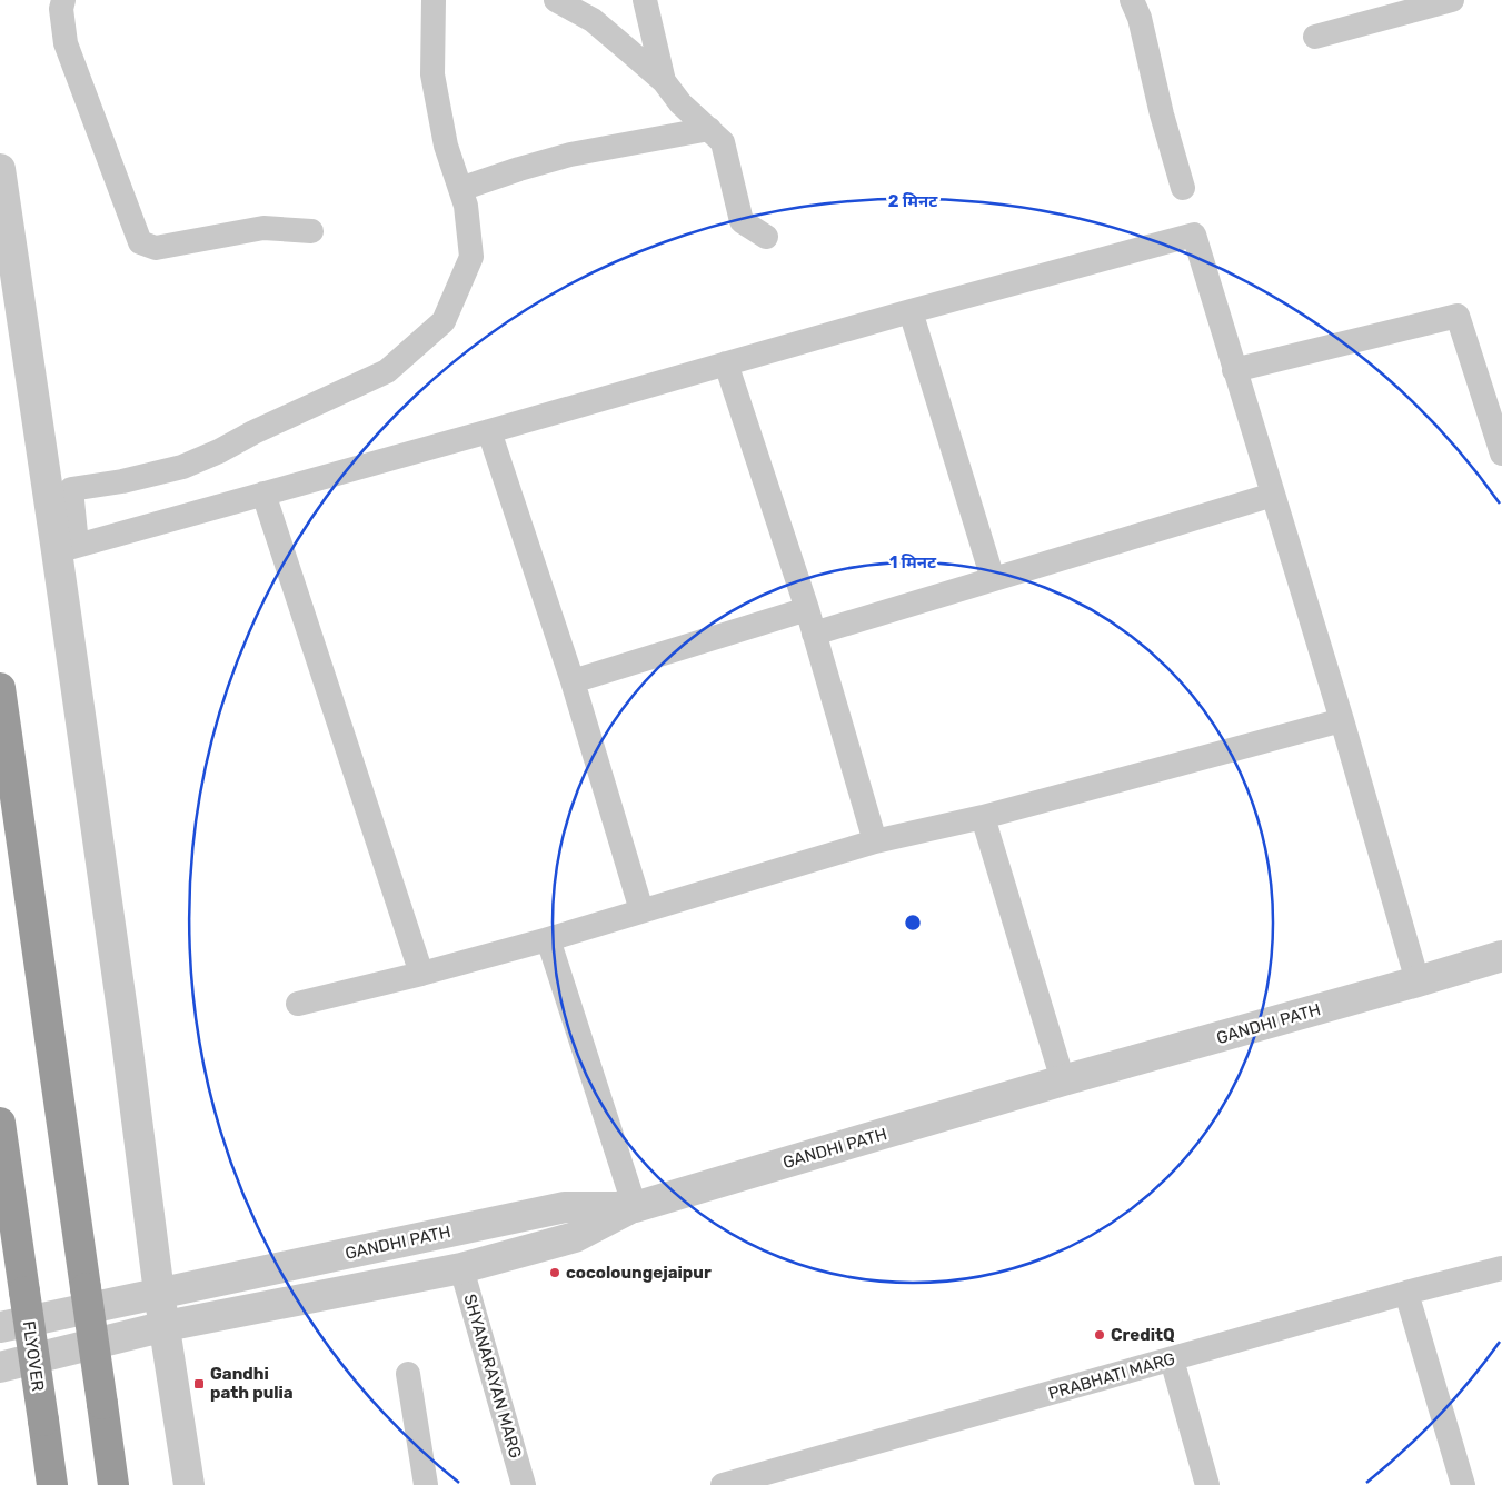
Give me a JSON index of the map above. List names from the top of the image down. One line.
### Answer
{"streets":{"highway":["FLYOVER"],"street":["GANDHI PATH","SHYANARAYAN MARG","PRABHATI MARG"]},"places":{"other":["cocoloungejaipur","CreditQ"],"transit":["Gandhi path pulia"]},"rings":["2 मिनट","1 मिनट"]}
